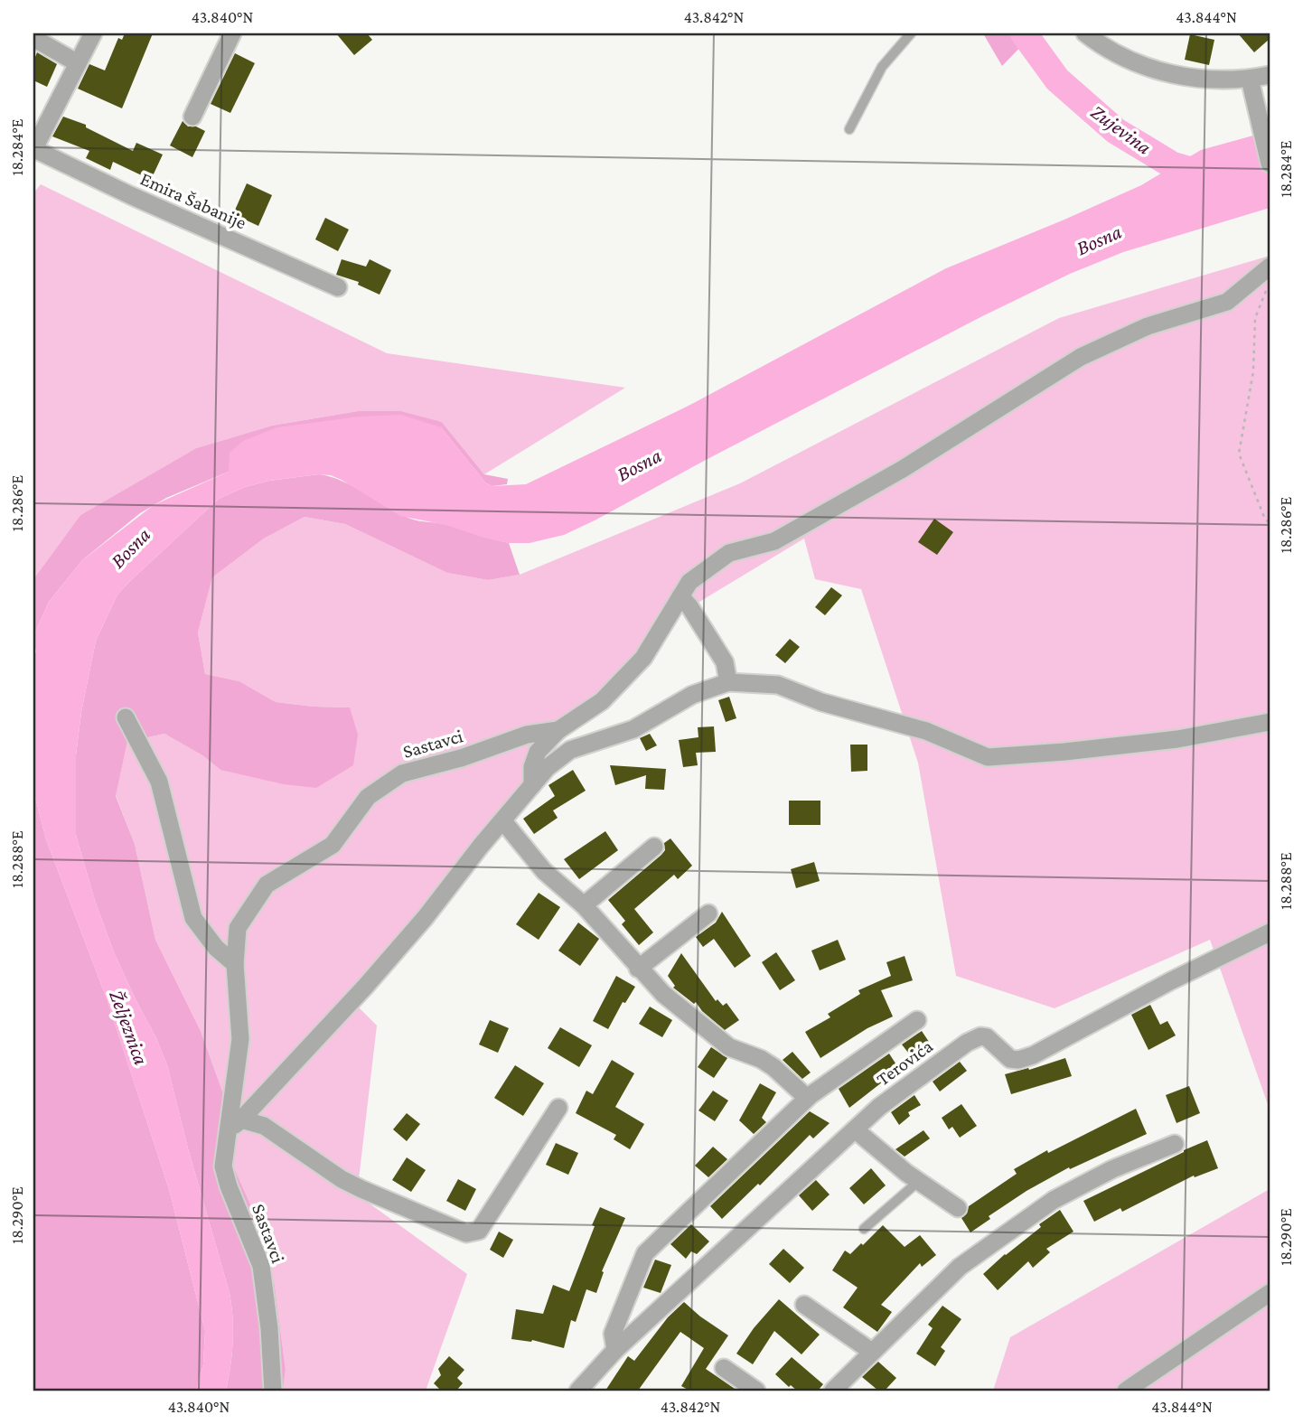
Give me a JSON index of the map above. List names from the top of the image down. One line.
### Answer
{"streets":{"street":["Emira Šabanije","Sastavci","Terovića"]},"water":["Zujevina","Bosna","Željeznica"],"coordinates":["43.840°N","43.842°N","43.844°N","18.284°E","18.286°E","18.288°E","18.290°E"]}
